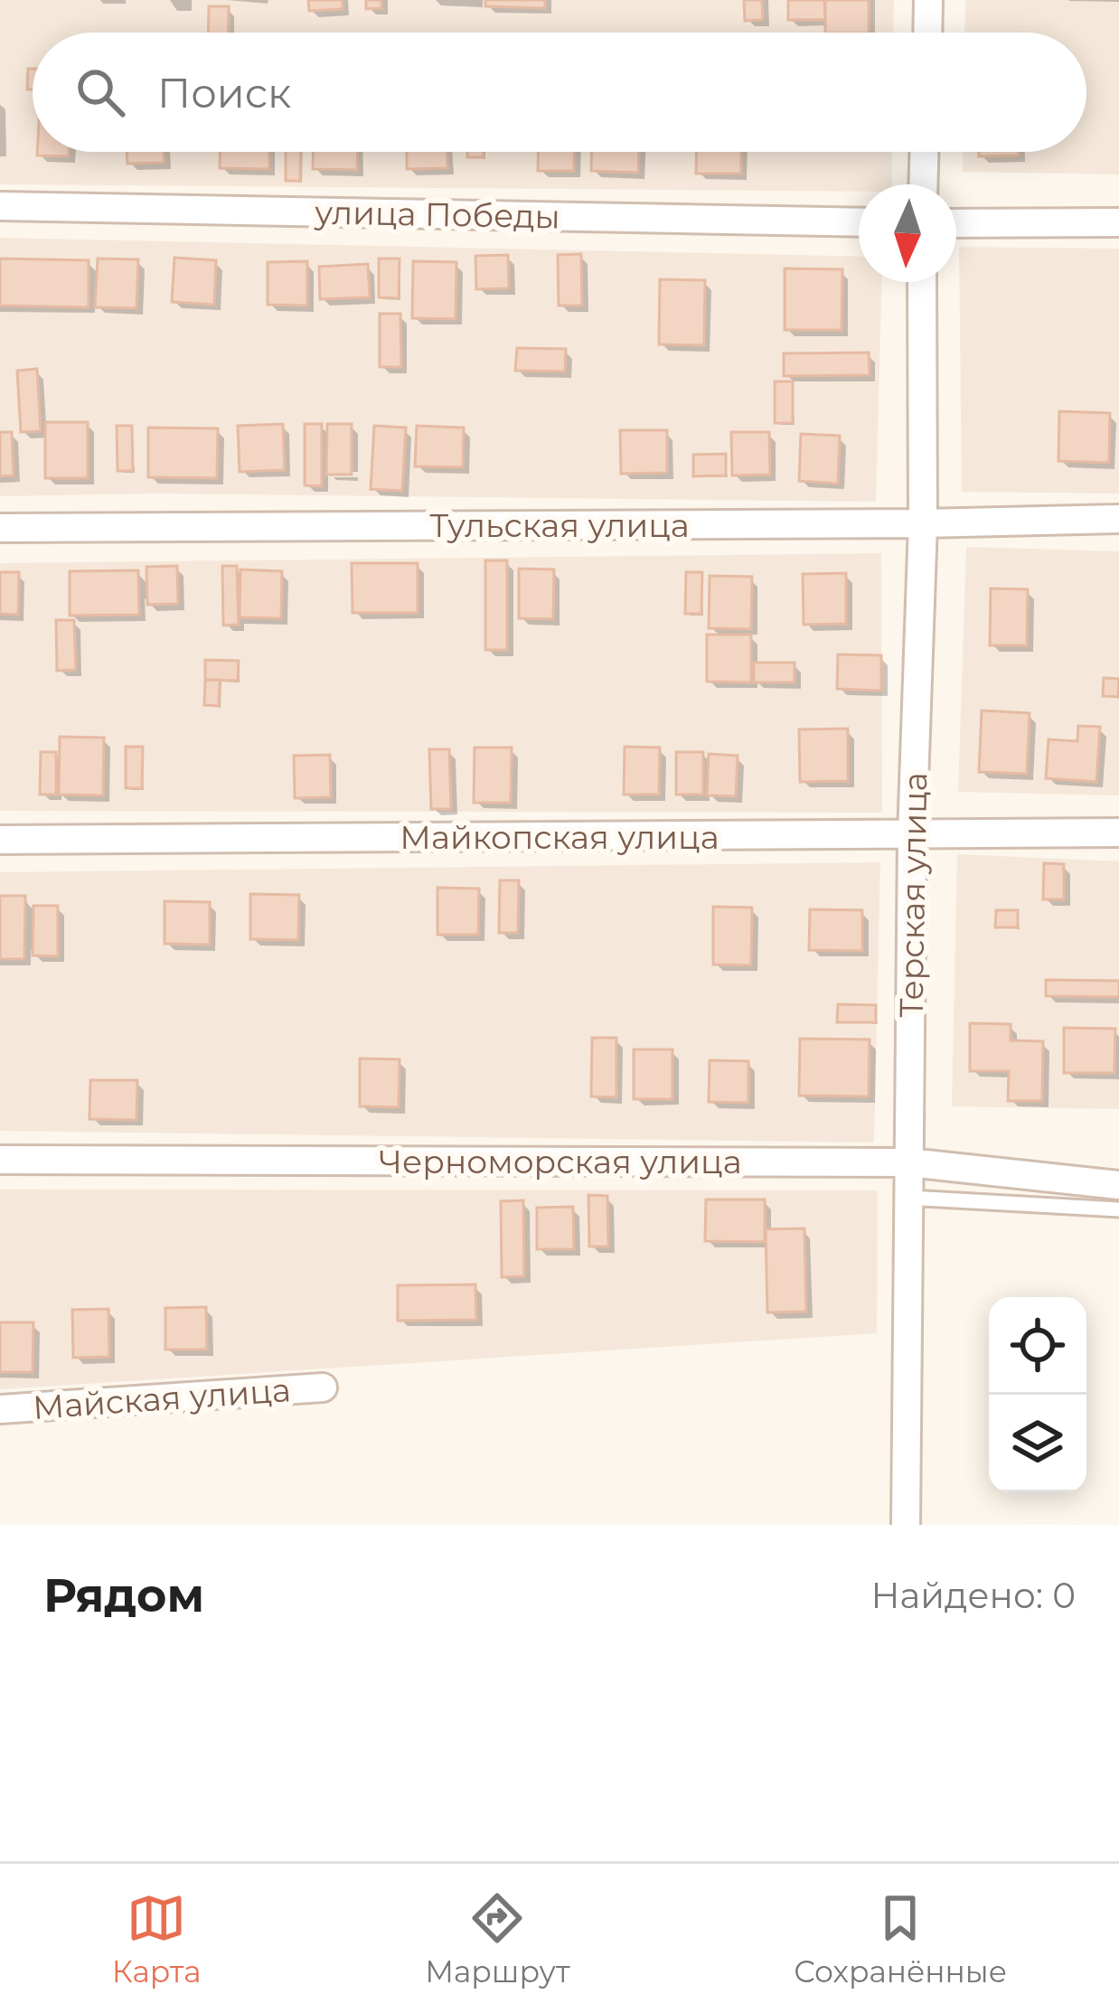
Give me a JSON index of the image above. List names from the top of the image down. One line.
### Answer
{"streets":{"street":["улица Победы","Тульская улица","Майкопская улица","Терская улица","Черноморская улица","Майская улица"]},"crossings":[["Тульская улица","Терская улица"],["Майкопская улица","Терская улица"],["Терская улица","Черноморская улица"]],"north":"bottom","page":{"search":"Поиск","heading":["Рядом","Найдено: 0"],"nav":["Карта","Маршрут","Сохранённые"]}}
